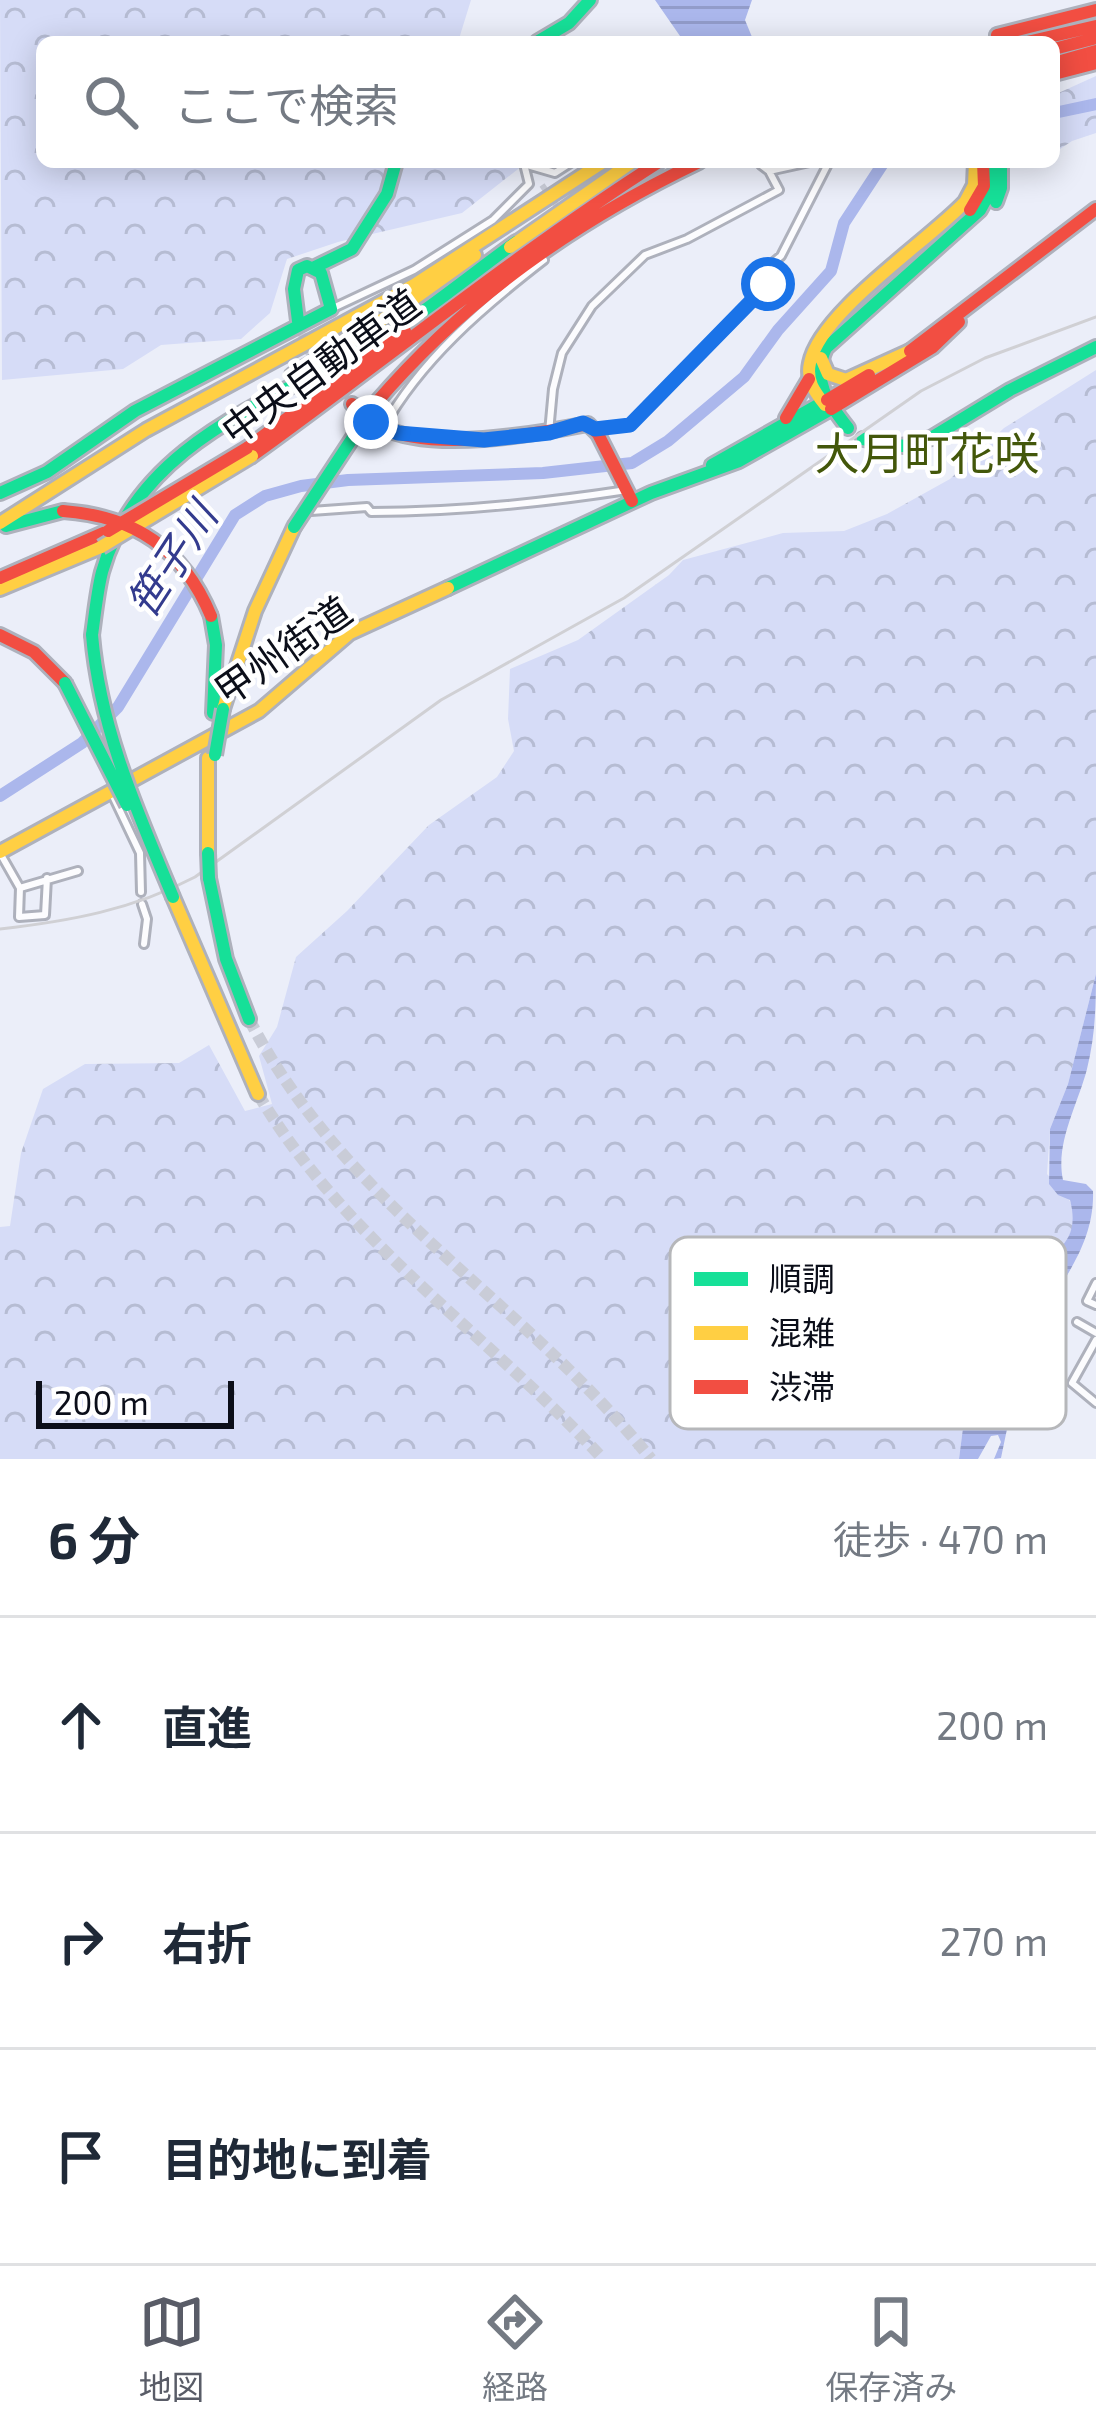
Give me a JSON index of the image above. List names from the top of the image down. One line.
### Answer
{"streets":{"main road":["中央自動車道","甲州街道"]},"districts":["大月町花咲"],"water":["笹子川"],"legend":["順調","混雑","渋滞"],"scale_bar":"200 m","page":{"search":"ここで検索","scale":"200 m","heading":["6 分","徒歩 · 470 m"],"list":[["直進","200 m"],["右折","270 m"],"目的地に到着"],"nav":["地図","経路","保存済み"]}}
